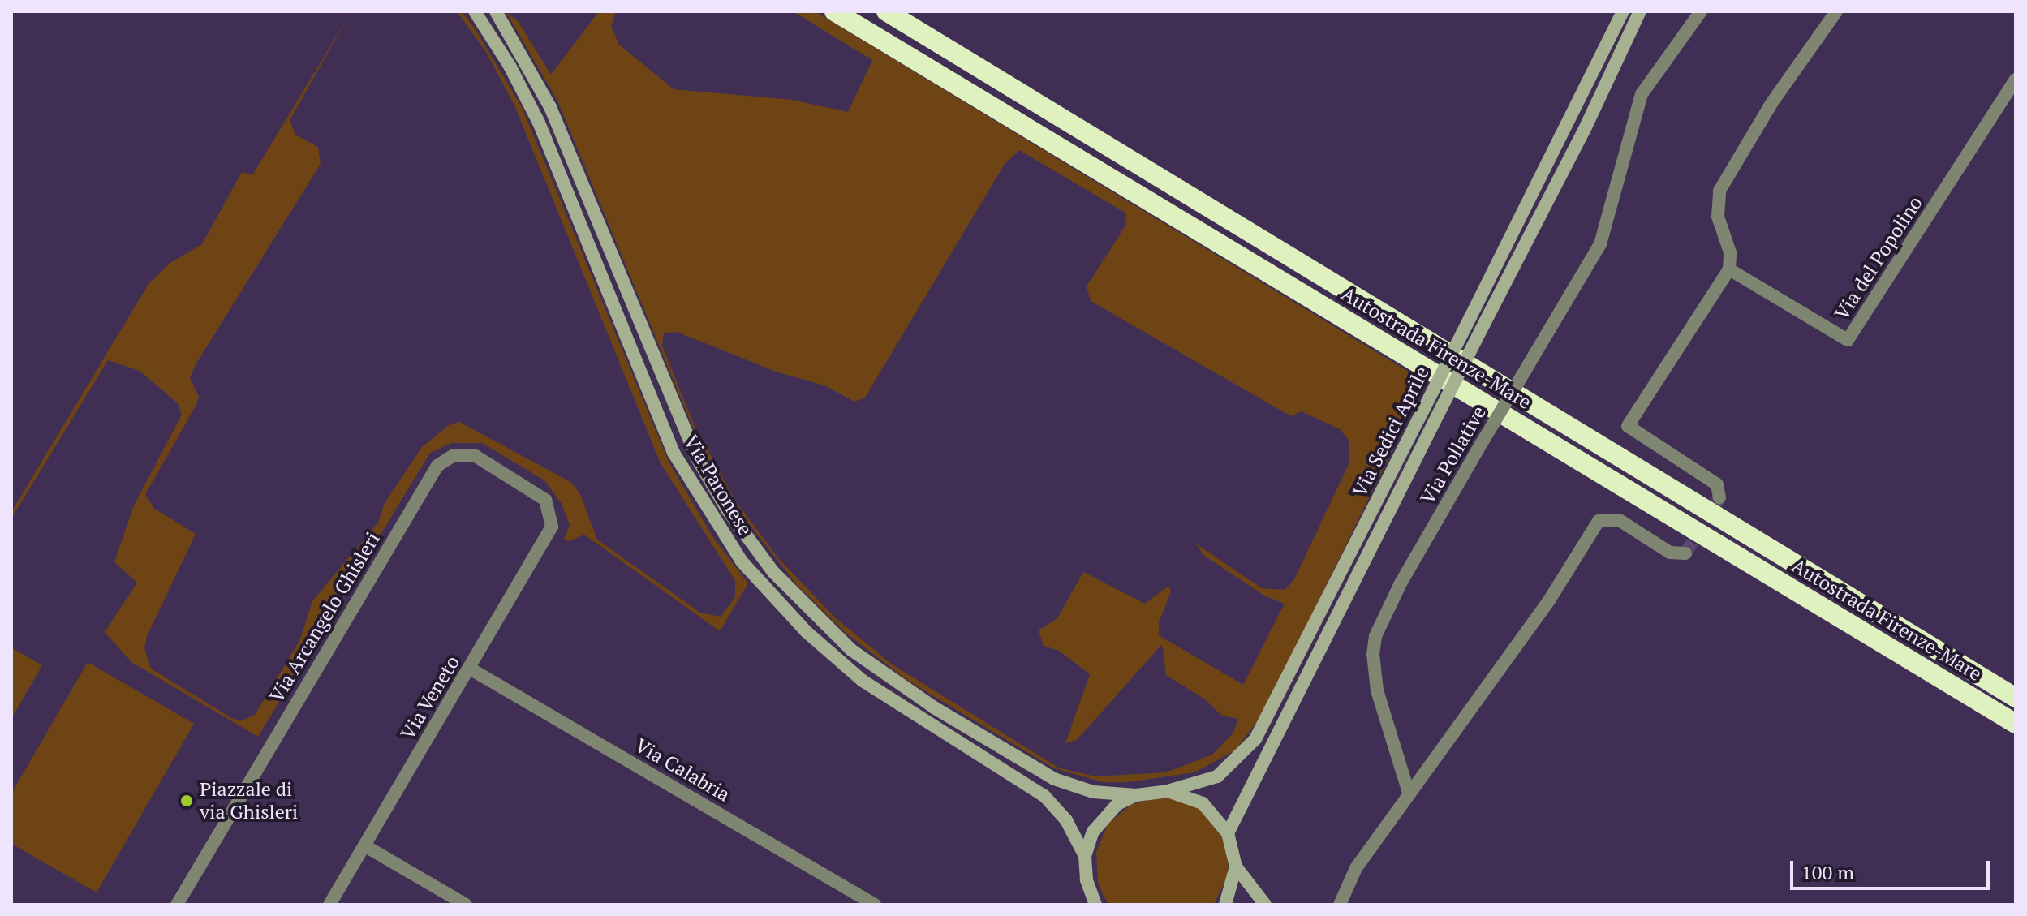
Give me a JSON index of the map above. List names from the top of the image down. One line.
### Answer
{"streets":{"highway":["Autostrada Firenze-Mare"],"main road":["Via Sedici Aprile","Via Paronese"],"street":["Via del Popolino","Via Pollative","Via Arcangelo Ghisleri","Via Veneto","Via Calabria"]},"crossings":[["Via Sedici Aprile","Via Paronese"],["Via Arcangelo Ghisleri","Via Veneto"],["Via Veneto","Via Calabria"]],"places":["Piazzale di via Ghisleri"],"scale_bar":"100 m"}
